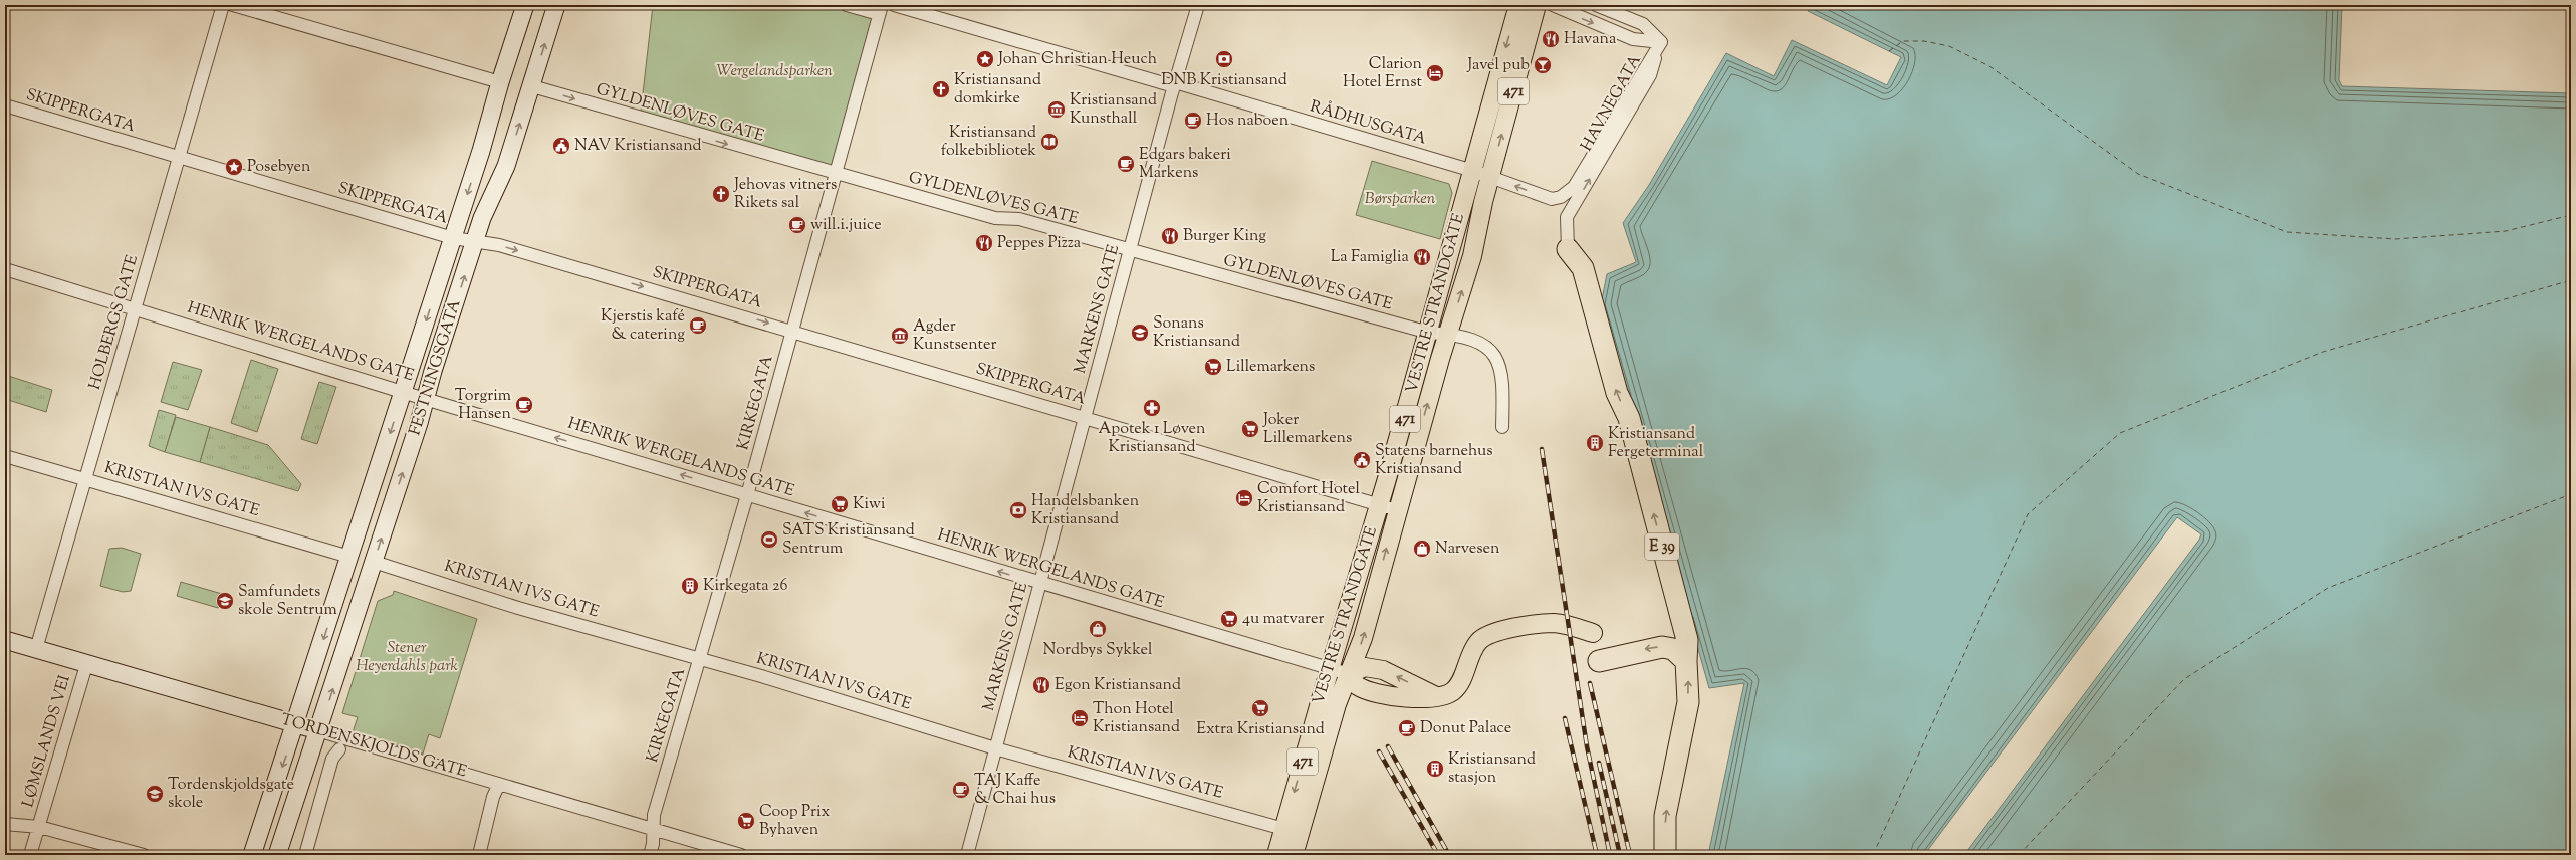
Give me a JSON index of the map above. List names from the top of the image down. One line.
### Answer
{"streets":{"highway":["E 39"],"main road":["471","VESTRE STRANDGATE","FESTNINGSGATA","TORDENSKJOLDS GATE"],"street":["HAVNEGATA","SKIPPERGATA","GYLDENLØVES GATE","RÅDHUSGATA","MARKENS GATE","HOLBERGS GATE","HENRIK WERGELANDS GATE","KIRKEGATA","KRISTIAN IVS GATE","LØMSLANDS VEI"]},"crossings":[["HAVNEGATA","RÅDHUSGATA"],["HAVNEGATA","E 39"],["SKIPPERGATA","VESTRE STRANDGATE"],["SKIPPERGATA","MARKENS GATE"],["SKIPPERGATA","HOLBERGS GATE"],["SKIPPERGATA","FESTNINGSGATA"],["SKIPPERGATA","KIRKEGATA"],["GYLDENLØVES GATE","VESTRE STRANDGATE"],["GYLDENLØVES GATE","MARKENS GATE"],["GYLDENLØVES GATE","FESTNINGSGATA"],["GYLDENLØVES GATE","KIRKEGATA"],["RÅDHUSGATA","VESTRE STRANDGATE"],["RÅDHUSGATA","MARKENS GATE"],["VESTRE STRANDGATE","HENRIK WERGELANDS GATE"],["VESTRE STRANDGATE","KRISTIAN IVS GATE"],["MARKENS GATE","HENRIK WERGELANDS GATE"],["MARKENS GATE","KRISTIAN IVS GATE"],["HOLBERGS GATE","HENRIK WERGELANDS GATE"],["HOLBERGS GATE","KRISTIAN IVS GATE"],["HOLBERGS GATE","TORDENSKJOLDS GATE"],["HENRIK WERGELANDS GATE","FESTNINGSGATA"],["HENRIK WERGELANDS GATE","KIRKEGATA"],["FESTNINGSGATA","KRISTIAN IVS GATE"],["FESTNINGSGATA","TORDENSKJOLDS GATE"],["KIRKEGATA","KRISTIAN IVS GATE"],["KIRKEGATA","TORDENSKJOLDS GATE"],["LØMSLANDS VEI","TORDENSKJOLDS GATE"]],"one_way":["HENRIK WERGELANDS GATE"],"parks":["Wergelandsparken","Børsparken","Stener Heyerdahls park"],"places":{"restaurant":["Havana","Burger King","Peppes Pizza","La Famiglia","Egon Kristiansand"],"place":["Johan Christian Heuch","Posebyen"],"bank":["DNB Kristiansand","Handelsbanken Kristiansand"],"bar":["Javel pub"],"hotel":["Clarion Hotel Ernst","Comfort Hotel Kristiansand","Thon Hotel Kristiansand"],"church":["Kristiansand domkirke","Jehovas vitners Rikets sal"],"museum":["Kristiansand Kunsthall","Agder Kunstsenter"],"cafe":["Hos naboen","Edgars bakeri Markens","will.i.juice","Kjerstis kafé & catering","Torgrim Hansen","Donut Palace","TAJ Kaffe & Chai hus"],"library":["Kristiansand folkebibliotek"],"public building":["NAV Kristiansand","Statens barnehus Kristiansand"],"school or university":["Sonans Kristiansand","Samfundets skole Sentrum","Tordenskjoldsgate skole"],"supermarket":["Lillemarkens","Joker Lillemarkens","Kiwi","4u matvarer","Extra Kristiansand","Coop Prix Byhaven"],"pharmacy":["Apotek 1 Løven Kristiansand"],"building":["Kristiansand Fergeterminal","Kirkegata 26","Kristiansand stasjon"],"sports":["SATS Kristiansand Sentrum"],"shop":["Narvesen","Nordbys Sykkel"]}}
